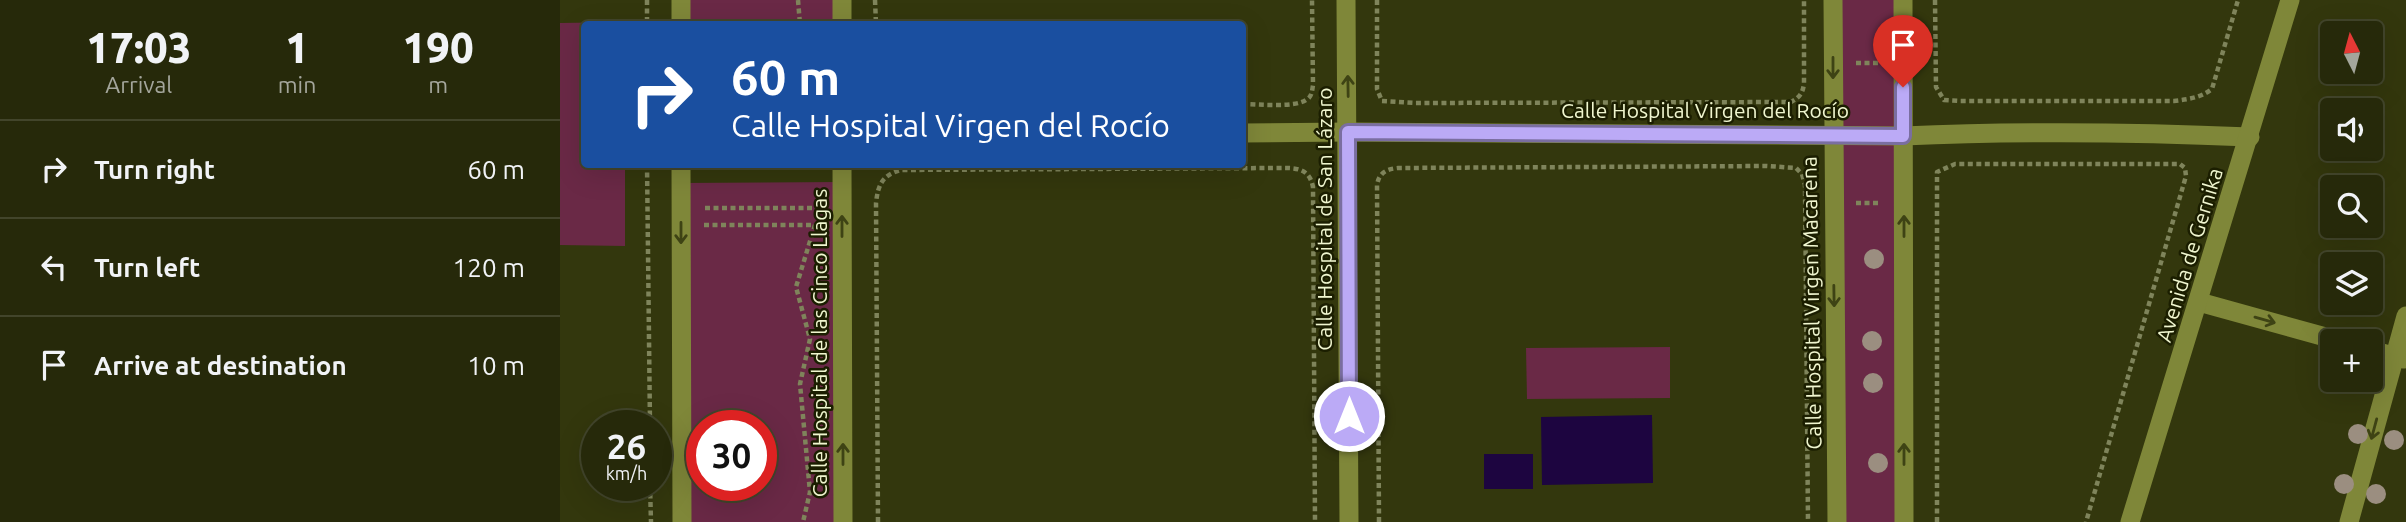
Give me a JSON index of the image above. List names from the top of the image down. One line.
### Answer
{"streets":{"street":["Calle Hospital Virgen del Rocío","Calle Hospital de San Lázaro","Avenida de Gernika","Calle Hospital Virgen Macarena","Calle Hospital de las Cinco Llagas"]},"crossings":[["Calle Hospital Virgen del Rocío","Calle Hospital de San Lázaro"],["Calle Hospital Virgen del Rocío","Avenida de Gernika"],["Calle Hospital Virgen del Rocío","Calle Hospital Virgen Macarena"]],"north":"top","page":{"eta":["17:03","Arrival","1","min","190","m"],"map_buttons":"+","turn":["60 m","Calle Hospital Virgen del Rocío"],"list":[{"name":"Turn right","value":"60 m"},{"name":"Turn left","value":"120 m"},{"name":"Arrive at destination","value":"10 m"}],"speed":"26 km/h","limit":"30"}}
